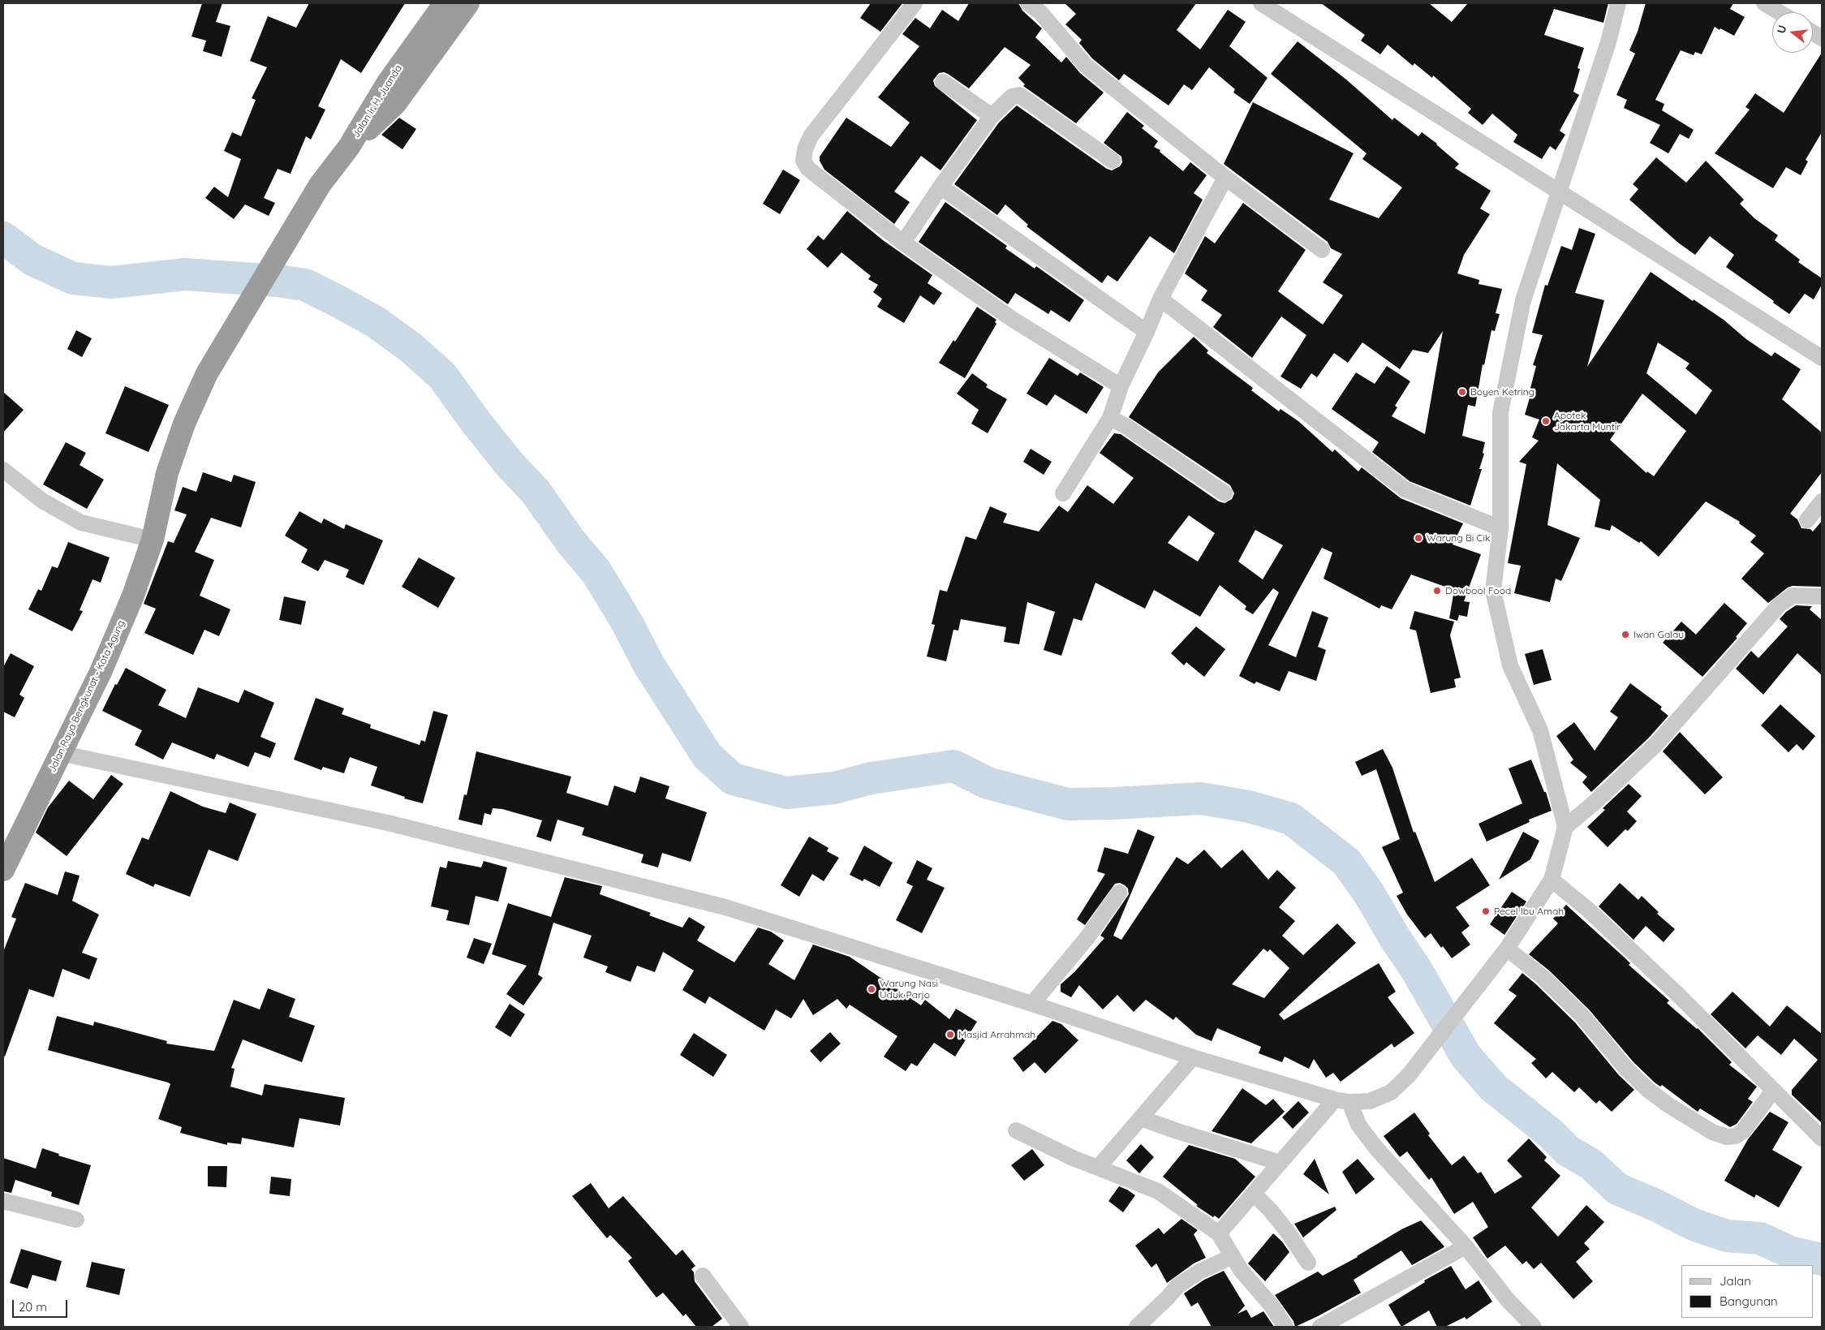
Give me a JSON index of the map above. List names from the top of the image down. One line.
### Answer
{"streets":{"highway":["Jalan Ir. H. Juanda","Jalan Raya Bengkunat - Kota Agung"]},"crossings":[["Jalan Ir. H. Juanda","Jalan Raya Bengkunat - Kota Agung"]],"places":["Boyen Ketring","Apotek Jakarta Muntir","Warung Bi Cik","Dowbool Food","Iwan Galau","Pecel Ibu Amah","Warung Nasi Uduk Parjo","Masjid Arrahmah"],"legend":["Jalan","Bangunan"],"scale_bar":"20 m","north":"left"}
